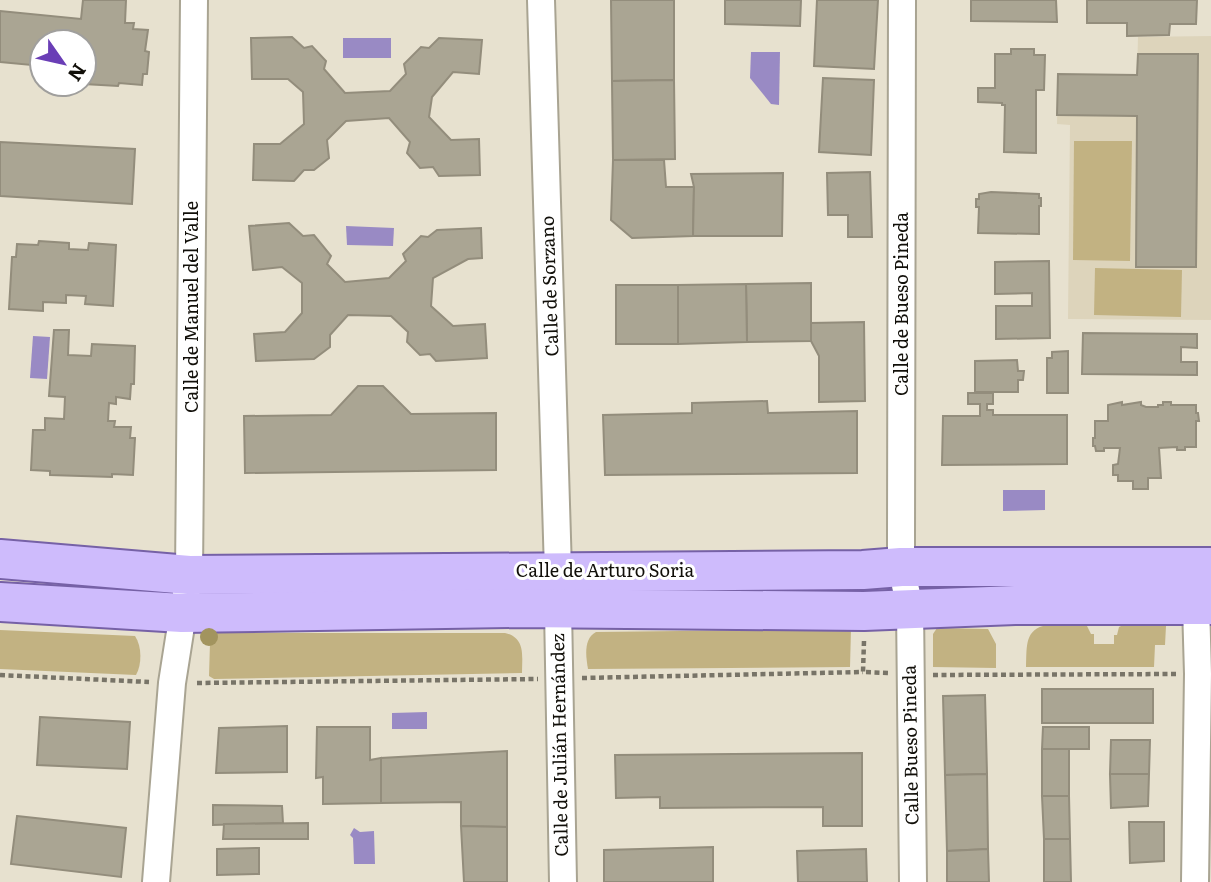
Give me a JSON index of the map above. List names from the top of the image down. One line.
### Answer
{"streets":{"main road":["Calle de Arturo Soria"],"street":["Calle de Sorzano","Calle de Bueso Pineda","Calle de Manuel del Valle","Calle de Julián Hernández","Calle Bueso Pineda"]},"crossings":[["Calle de Sorzano","Calle de Arturo Soria"],["Calle de Bueso Pineda","Calle de Arturo Soria"],["Calle de Bueso Pineda","Calle Bueso Pineda"],["Calle de Manuel del Valle","Calle de Arturo Soria"],["Calle de Arturo Soria","Calle de Julián Hernández"],["Calle de Arturo Soria","Calle Bueso Pineda"]],"north":"bottom right"}
